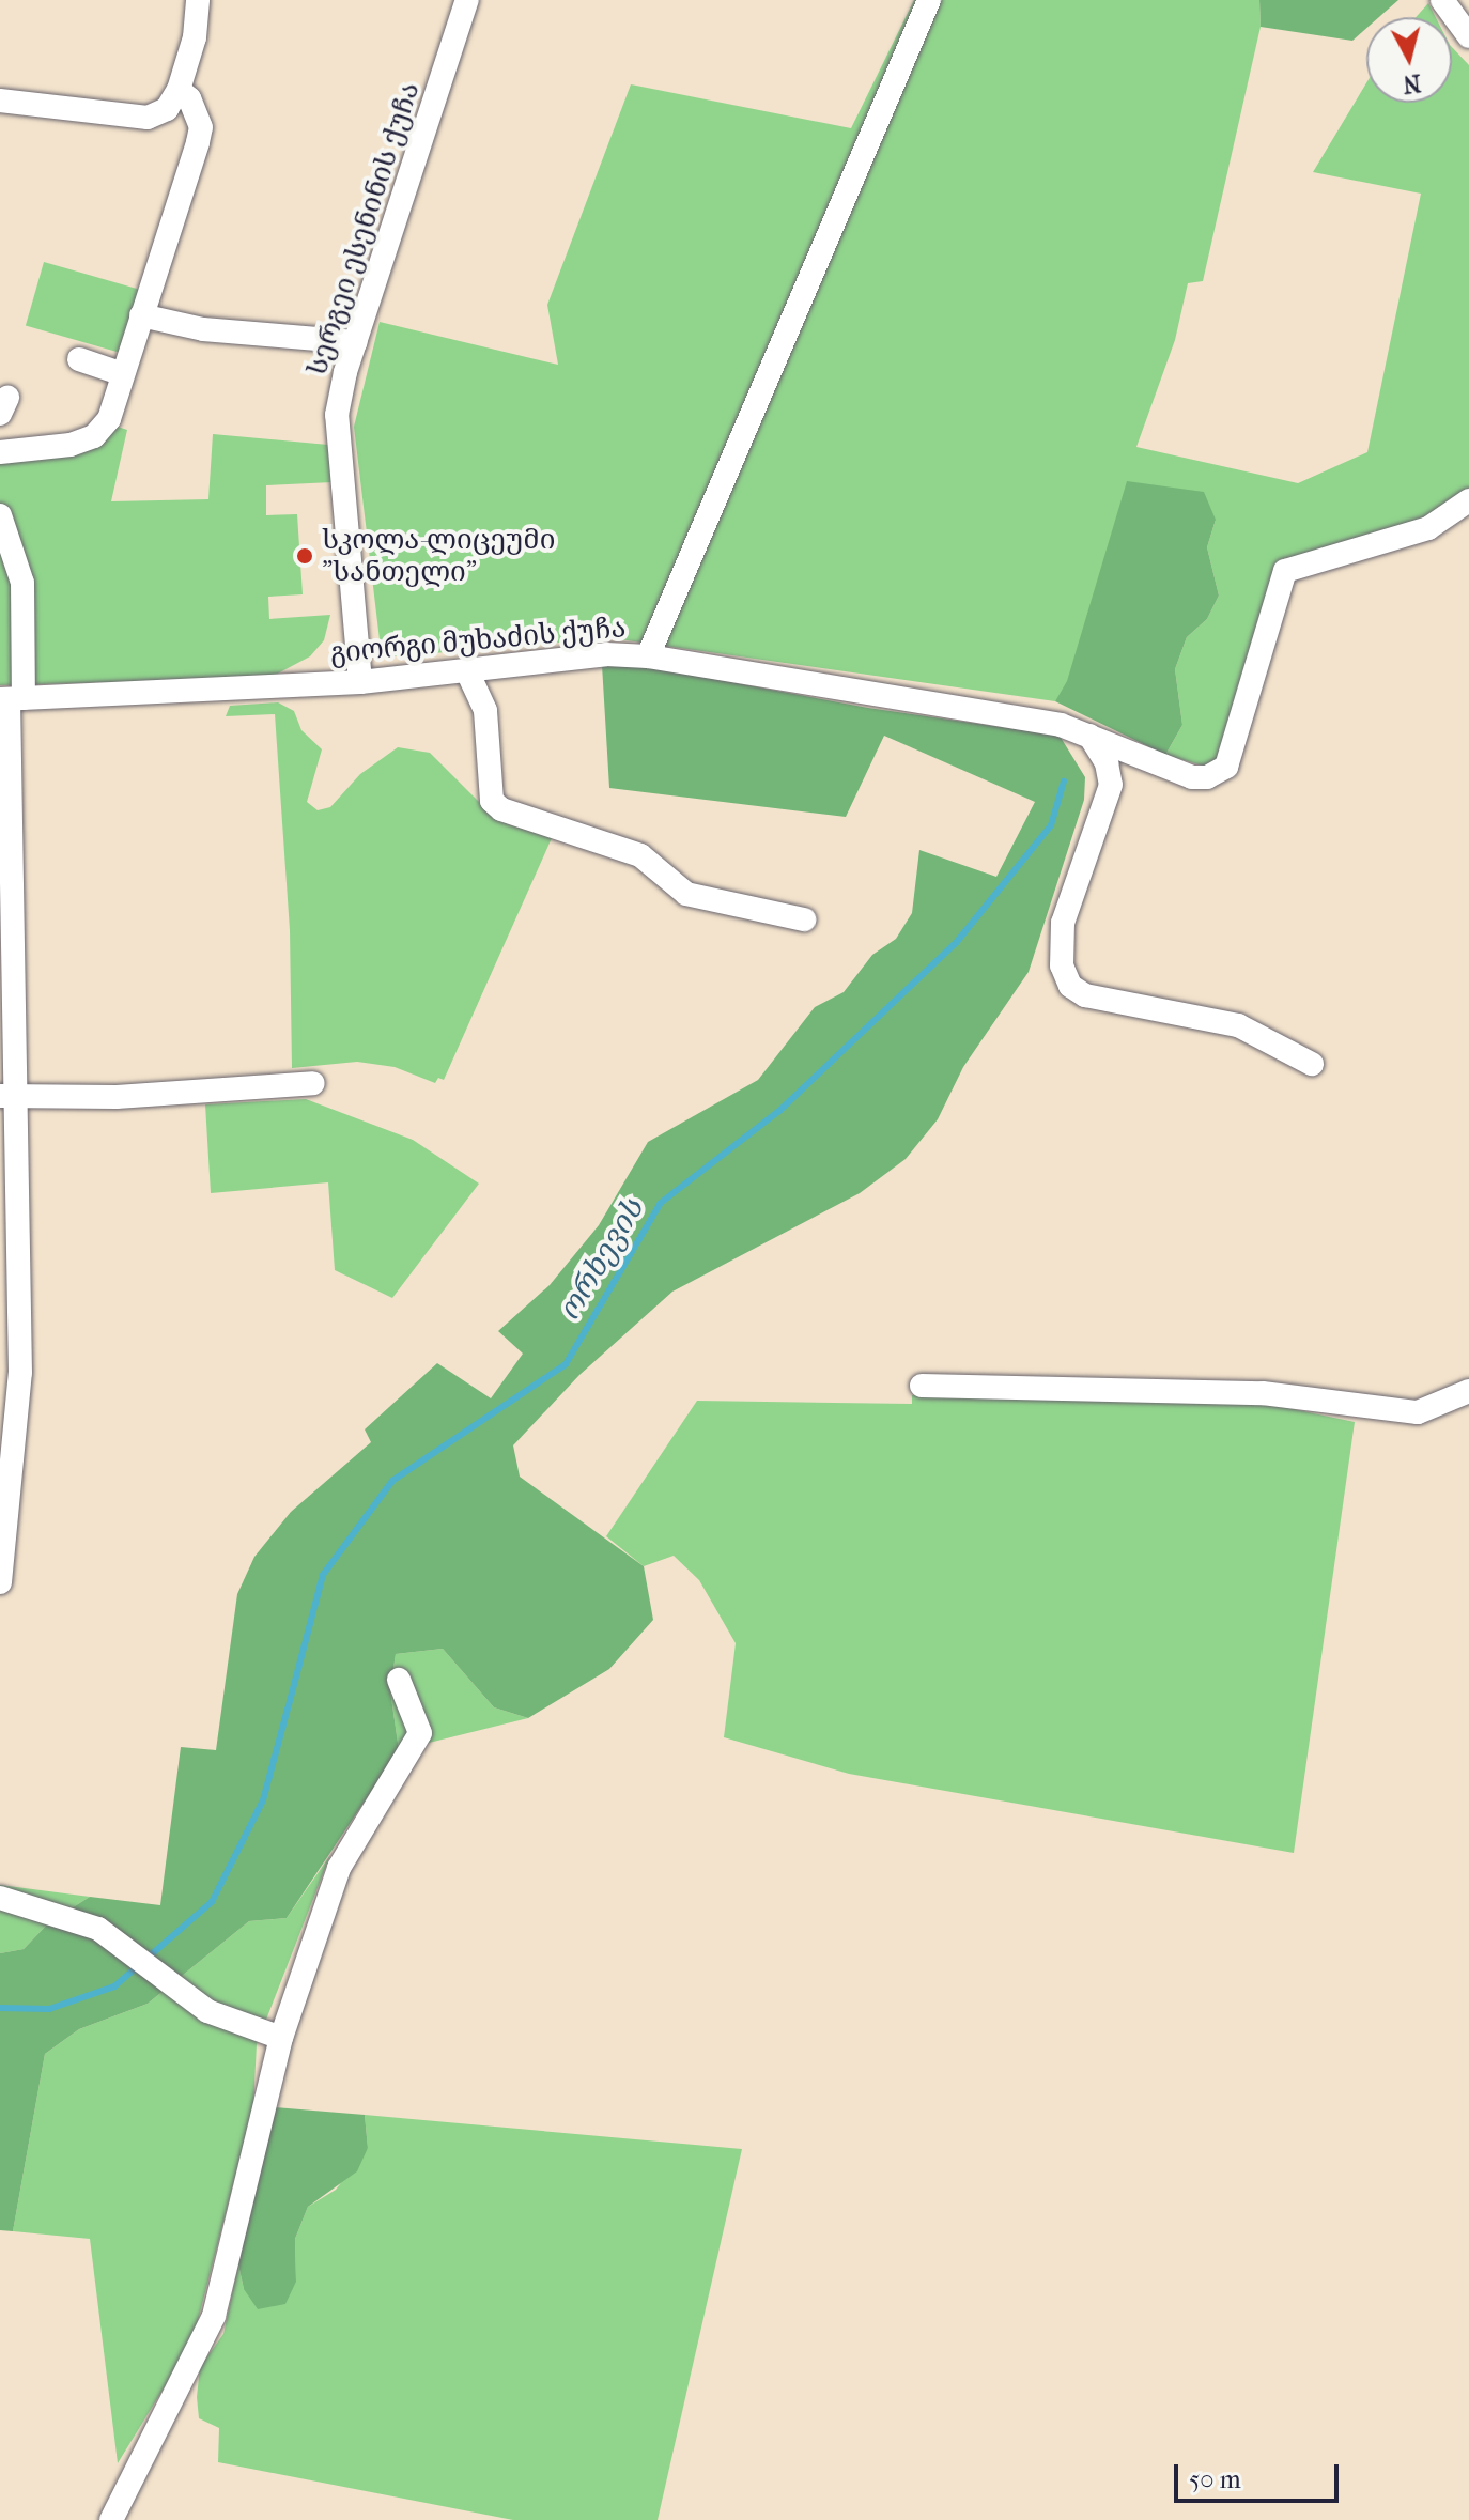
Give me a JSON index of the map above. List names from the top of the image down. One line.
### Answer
{"streets":{"street":["სერგეი ესენინის ქუჩა","გიორგი მუხაძის ქუჩა"]},"crossings":[["სერგეი ესენინის ქუჩა","გიორგი მუხაძის ქუჩა"]],"water":["ორხევის"],"places":["სკოლა-ლიცეუმი \"სანთელი\""],"scale_bar":"50 m","north":"bottom"}
